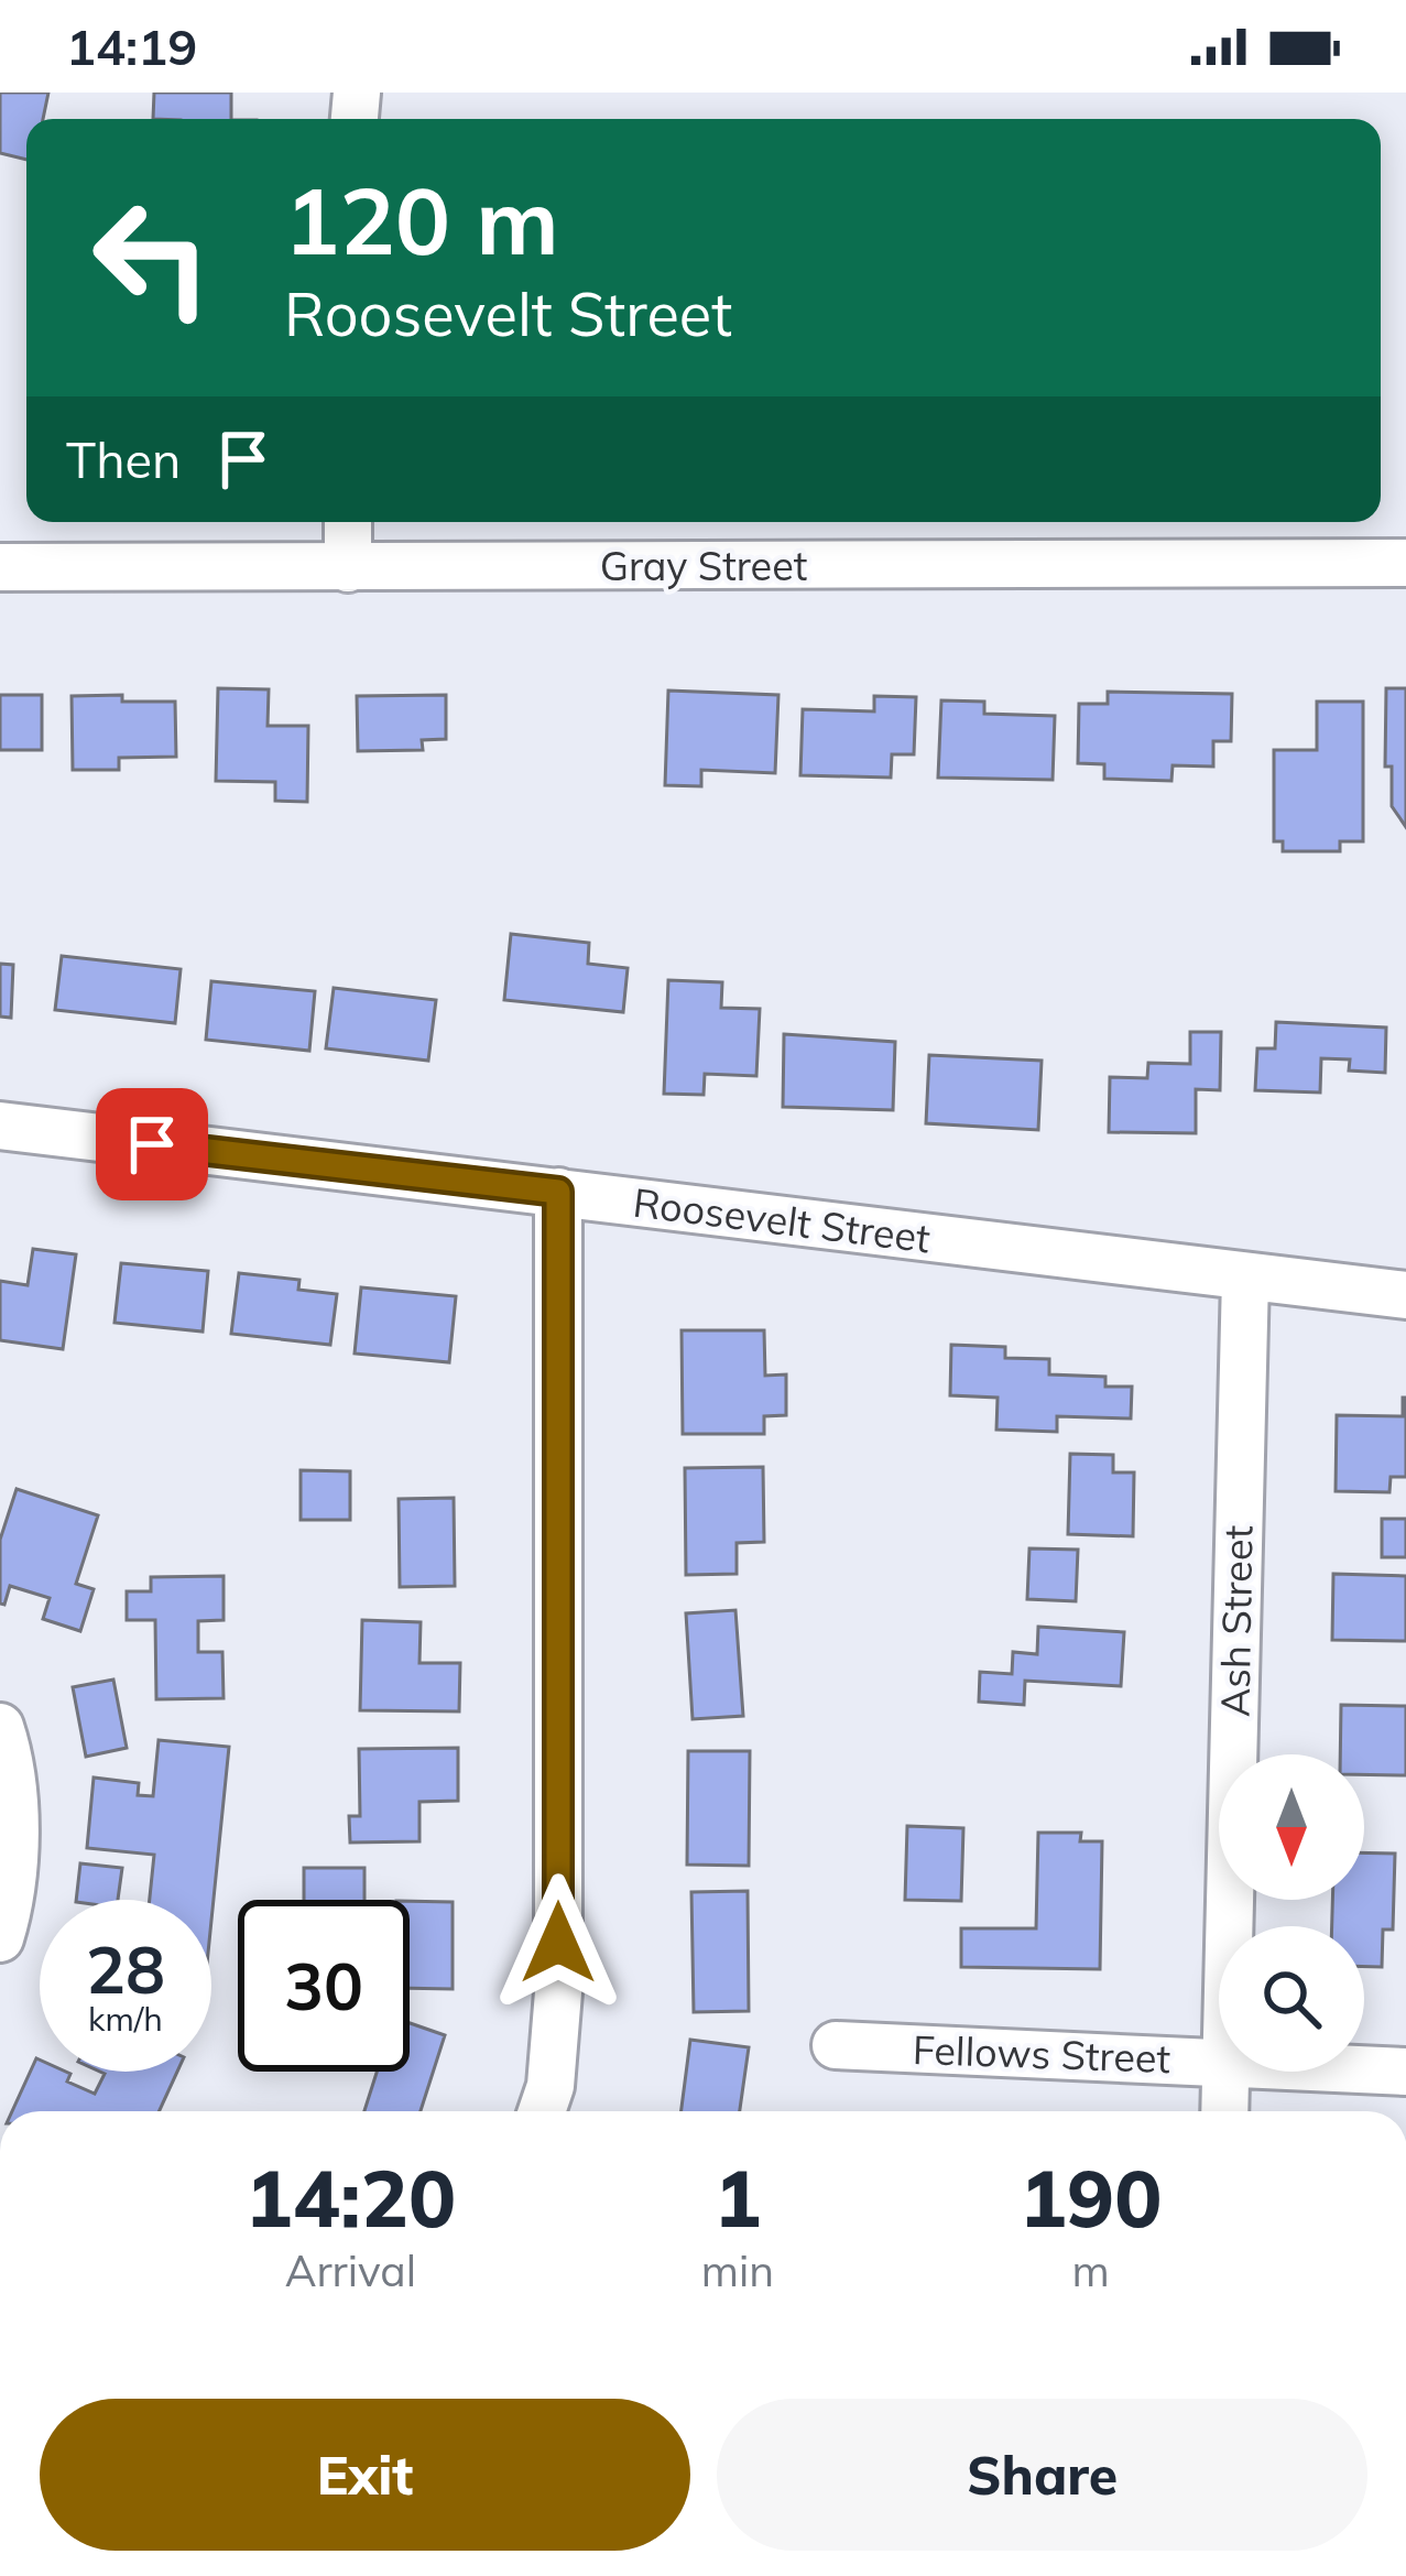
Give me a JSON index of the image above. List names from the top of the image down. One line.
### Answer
{"streets":{"street":["Gray Street","Roosevelt Street","Ash Street","Fellows Street"]},"crossings":[["Roosevelt Street","Ash Street"]],"north":"bottom","page":{"status":"14:19","turn":["120 m","Roosevelt Street"],"then":"Then","speed":"28 km/h","limit":"30","eta":["14:20","Arrival","1","min","190","m"],"buttons":["Exit","Share"]}}
